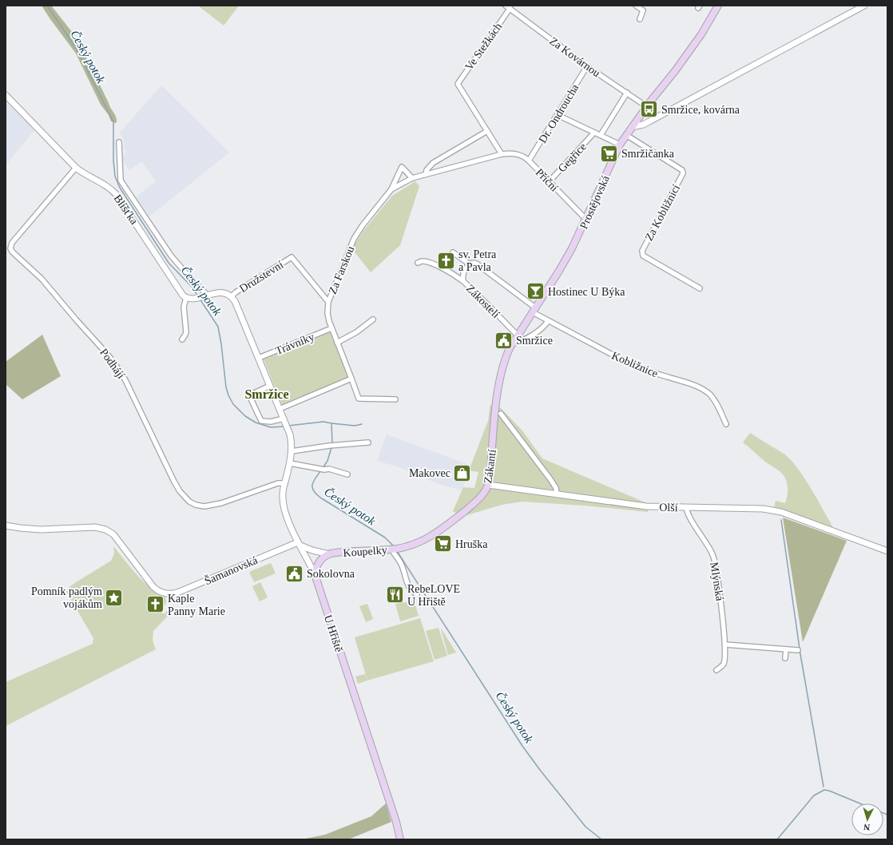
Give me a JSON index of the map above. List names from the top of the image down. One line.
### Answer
{"streets":{"main road":["Prostějovská","Zákantí","Koupelky","U Hřiště"],"street":["Ve Stežkách","Za Kovárnou","Dr. Ondroucha","Gegřice","Příční","Blíšťka","Za Kobližnicí","Za Farskou","Družstevní","Zákostelí","Trávníky","Podhájí","Kobližnice","Olší","Šamanovská","Mlýnská"]},"crossings":[["Ve Stežkách","Za Kovárnou"],["Za Kovárnou","Dr. Ondroucha"],["Za Kovárnou","Prostějovská"],["Dr. Ondroucha","Gegřice"],["Dr. Ondroucha","Příční"],["Gegřice","Příční"],["Gegřice","Prostějovská"],["Příční","Prostějovská"],["Příční","Za Farskou"],["Prostějovská","Za Kobližnicí"],["Prostějovská","Zákostelí"],["Prostějovská","Kobližnice"],["Prostějovská","Zákantí"],["Blíšťka","Podhájí"],["Za Farskou","Družstevní"],["Za Farskou","Trávníky"],["Zákostelí","Kobližnice"],["Zákantí","Olší"],["Zákantí","Koupelky"],["Olší","Mlýnská"],["Koupelky","Šamanovská"],["Koupelky","U Hřiště"]],"districts":["Smržice"],"water":["Český potok"],"places":{"bus stop":["Smržice, kovárna"],"supermarket":["Smržičanka","Hruška"],"church":["sv. Petra a Pavla","Kaple Panny Marie"],"bar":["Hostinec U Býka"],"public building":["Smržice","Sokolovna"],"shop":["Makovec"],"restaurant":["RebeLOVE U Hřiště"],"place":["Pomník padlým vojákům"]},"north":"bottom"}
